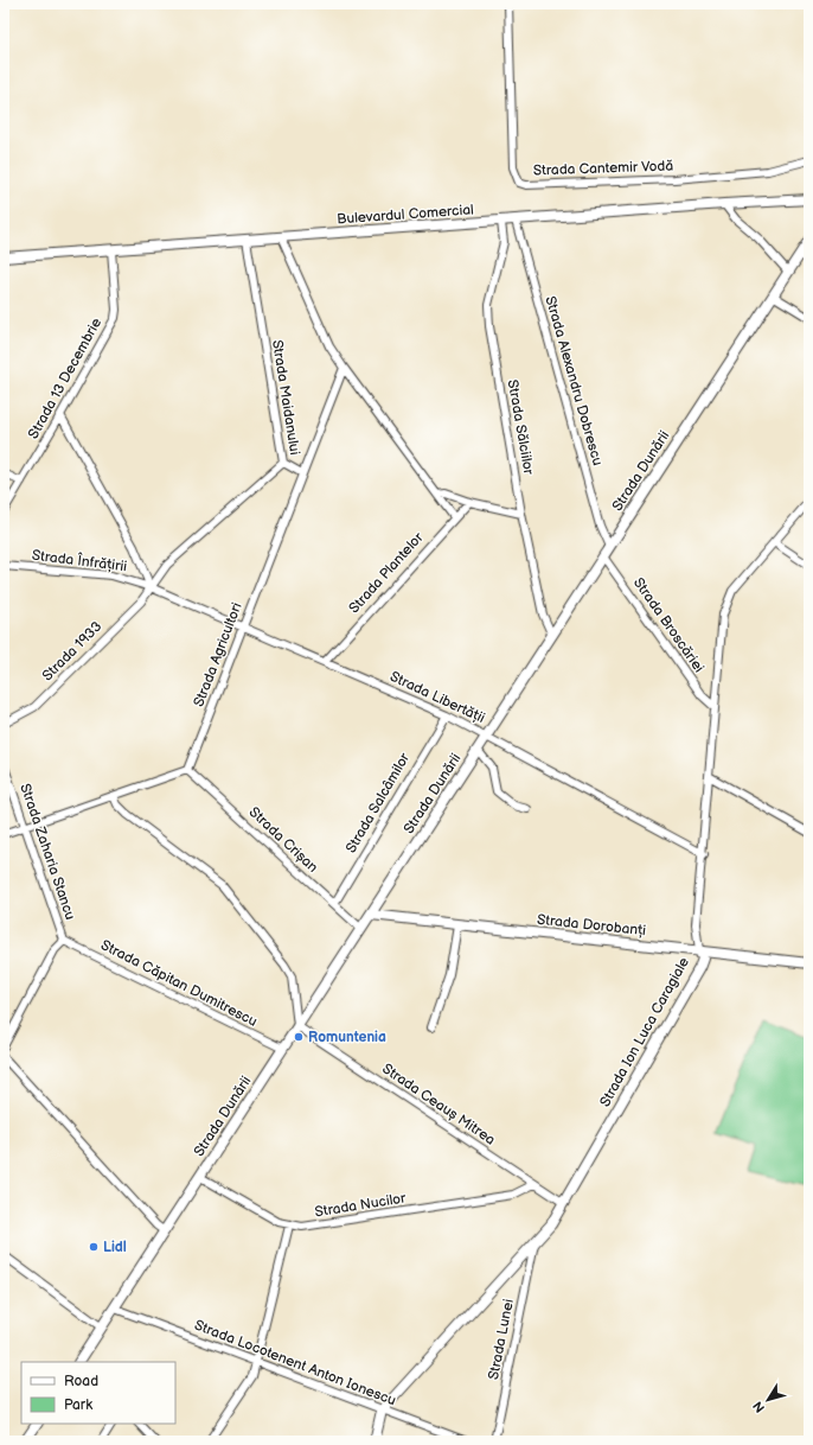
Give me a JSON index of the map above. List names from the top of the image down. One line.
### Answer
{"streets":{"main road":["Bulevardul Comercial","Strada Dunării","Strada Dorobanți","Strada Ion Luca Caragiale"],"street":["Strada Cantemir Vodă","Strada 13 Decembrie","Strada Alexandru Dobrescu","Strada Maidanului","Strada Sălciilor","Strada Înfrățirii","Strada Plantelor","Strada Broscăriei","Strada 1933","Strada Agricultori","Strada Libertății","Strada Salcâmilor","Strada Crișan","Strada Zaharia Stancu","Strada Căpitan Dumitrescu","Strada Ceauș Mitrea","Strada Nucilor","Strada Lunei","Strada Locotenent Anton Ionescu"]},"crossings":[["Bulevardul Comercial","Strada 13 Decembrie"],["Bulevardul Comercial","Strada Alexandru Dobrescu"],["Bulevardul Comercial","Strada Maidanului"],["Bulevardul Comercial","Strada Sălciilor"],["Strada Alexandru Dobrescu","Strada Dunării"],["Strada Maidanului","Strada Înfrățirii"],["Strada Maidanului","Strada 1933"],["Strada Maidanului","Strada Libertății"],["Strada Sălciilor","Strada Dunării"],["Strada Dunării","Strada Broscăriei"],["Strada Dunării","Strada Libertății"],["Strada Dunării","Strada Crișan"],["Strada Dunării","Strada Dorobanți"],["Strada Dunării","Strada Căpitan Dumitrescu"],["Strada Dunării","Strada Ceauș Mitrea"],["Strada Dunării","Strada Nucilor"],["Strada Dunării","Strada Locotenent Anton Ionescu"],["Strada Înfrățirii","Strada 1933"],["Strada Înfrățirii","Strada Libertății"],["Strada Plantelor","Strada Libertății"],["Strada Broscăriei","Strada Ion Luca Caragiale"],["Strada 1933","Strada Libertății"],["Strada Agricultori","Strada Libertății"],["Strada Agricultori","Strada Crișan"],["Strada Libertății","Strada Salcâmilor"],["Strada Libertății","Strada Ion Luca Caragiale"],["Strada Salcâmilor","Strada Crișan"],["Strada Zaharia Stancu","Strada Căpitan Dumitrescu"],["Strada Dorobanți","Strada Ion Luca Caragiale"],["Strada Ion Luca Caragiale","Strada Ceauș Mitrea"],["Strada Ion Luca Caragiale","Strada Lunei"],["Strada Ion Luca Caragiale","Strada Locotenent Anton Ionescu"],["Strada Ceauș Mitrea","Strada Nucilor"]],"places":["Romuntenia","Lidl"],"legend":["Road","Park"],"north":"bottom left"}
